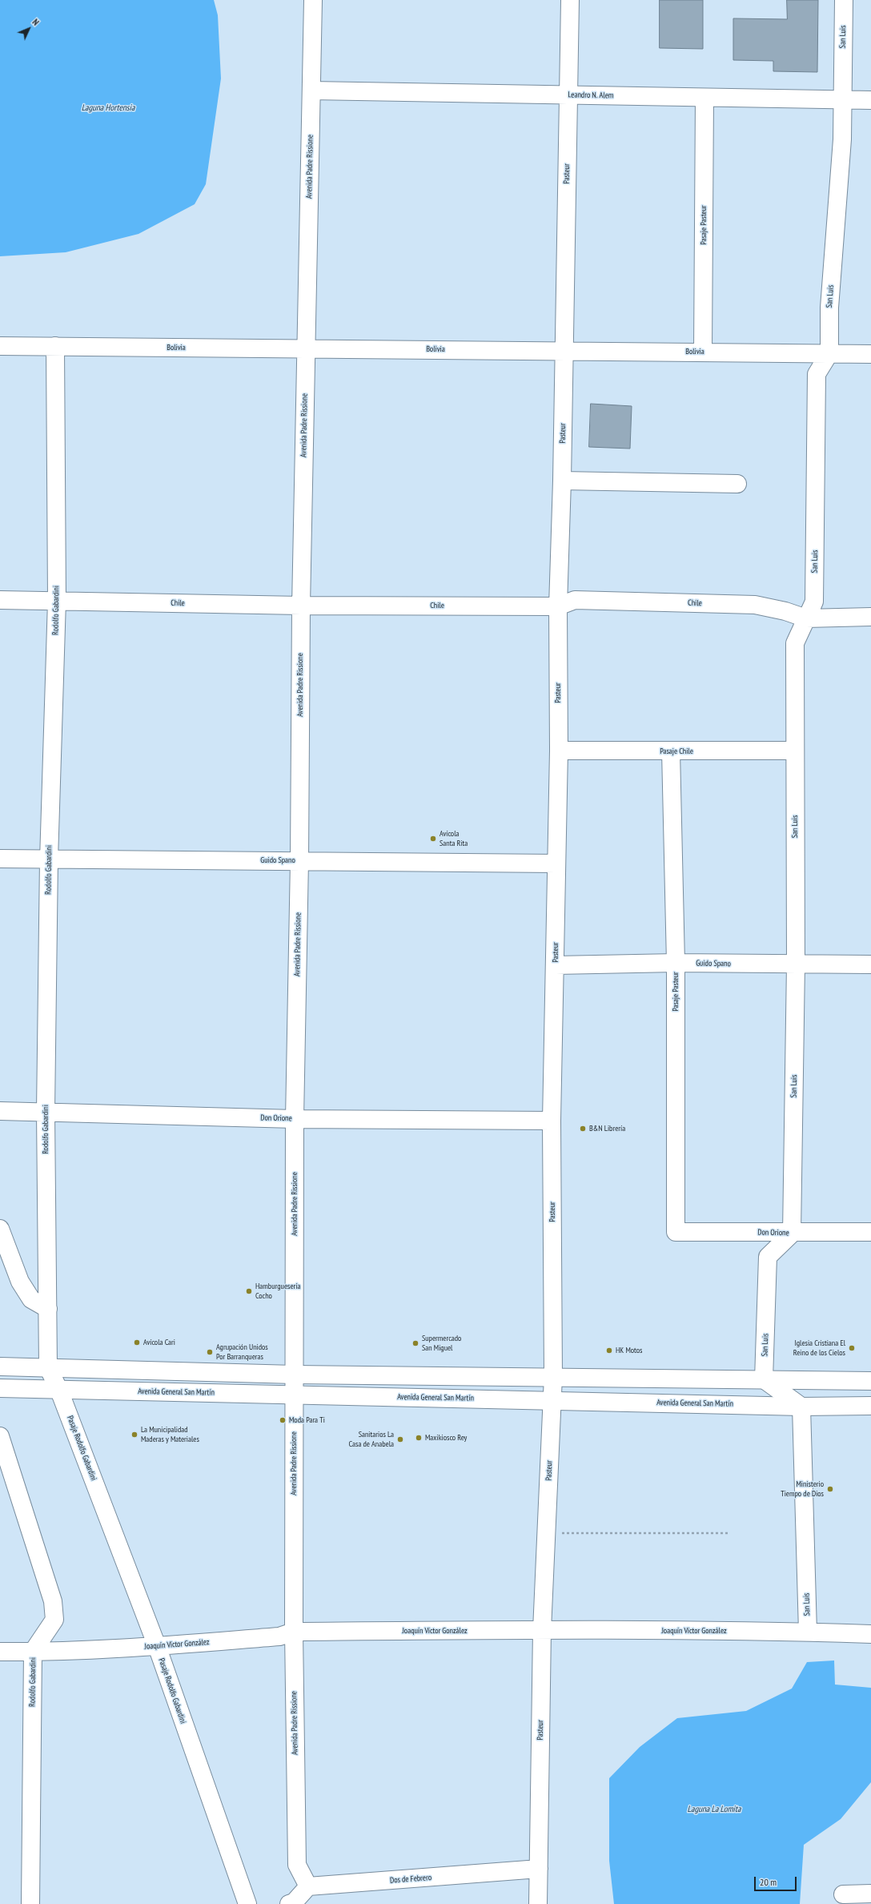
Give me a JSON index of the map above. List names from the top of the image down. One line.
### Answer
{"streets":{"street":["San Luis","Leandro N. Alem","Avenida Padre Rissione","Pasteur","Pasaje Pasteur","Bolivia","Chile","Rodolfo Gabardini","Pasaje Chile","Guido Spano","Don Orione","Avenida General San Martín","Pasaje Rodolfo Gabardini","Joaquín Víctor González","Dos de Febrero"]},"crossings":[["San Luis","Leandro N. Alem"],["San Luis","Bolivia"],["San Luis","Chile"],["San Luis","Pasaje Chile"],["San Luis","Guido Spano"],["San Luis","Don Orione"],["San Luis","Avenida General San Martín"],["San Luis","Joaquín Víctor González"],["Leandro N. Alem","Avenida Padre Rissione"],["Leandro N. Alem","Pasteur"],["Leandro N. Alem","Pasaje Pasteur"],["Avenida Padre Rissione","Bolivia"],["Avenida Padre Rissione","Chile"],["Avenida Padre Rissione","Guido Spano"],["Avenida Padre Rissione","Don Orione"],["Avenida Padre Rissione","Avenida General San Martín"],["Avenida Padre Rissione","Joaquín Víctor González"],["Avenida Padre Rissione","Dos de Febrero"],["Pasteur","Bolivia"],["Pasteur","Chile"],["Pasteur","Pasaje Chile"],["Pasteur","Guido Spano"],["Pasteur","Don Orione"],["Pasteur","Avenida General San Martín"],["Pasteur","Joaquín Víctor González"],["Pasteur","Dos de Febrero"],["Pasaje Pasteur","Bolivia"],["Pasaje Pasteur","Pasaje Chile"],["Pasaje Pasteur","Guido Spano"],["Pasaje Pasteur","Don Orione"],["Bolivia","Rodolfo Gabardini"],["Chile","Rodolfo Gabardini"],["Rodolfo Gabardini","Guido Spano"],["Rodolfo Gabardini","Don Orione"],["Rodolfo Gabardini","Avenida General San Martín"],["Rodolfo Gabardini","Pasaje Rodolfo Gabardini"],["Rodolfo Gabardini","Joaquín Víctor González"],["Avenida General San Martín","Pasaje Rodolfo Gabardini"],["Pasaje Rodolfo Gabardini","Joaquín Víctor González"]],"water":["Laguna Hortensia","Laguna La Lomita"],"places":["Avícola Santa Rita","B&N Librería","Hamburguesería Cocho","Avícola Cari","Supermercado San Miguel","Iglesia Cristiana El Reino de los Cielos","HK Motos","Agrupación Unidos Por Barranqueras","Moda Para Ti","La Municipalidad Maderas y Materiales","Maxikiosco Rey","Sanitarios La Casa de Anabela","Ministerio Tiempo de Dios"],"scale_bar":"20 m","north":"top right"}
